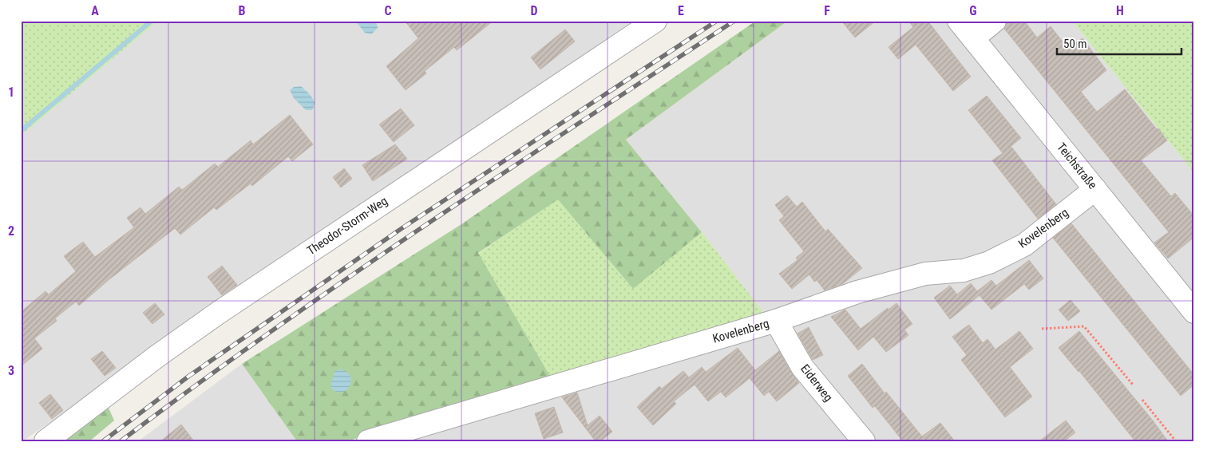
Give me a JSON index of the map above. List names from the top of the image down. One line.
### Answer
{"streets":{"street":["Teichstraße","Theodor-Storm-Weg","Kovelenberg","Eiderweg"]},"crossings":[["Teichstraße","Kovelenberg"],["Kovelenberg","Eiderweg"]],"scale_bar":"50 m","grid":{"columns":["A","B","C","D","E","F","G","H"],"rows":["1","2","3"]}}
